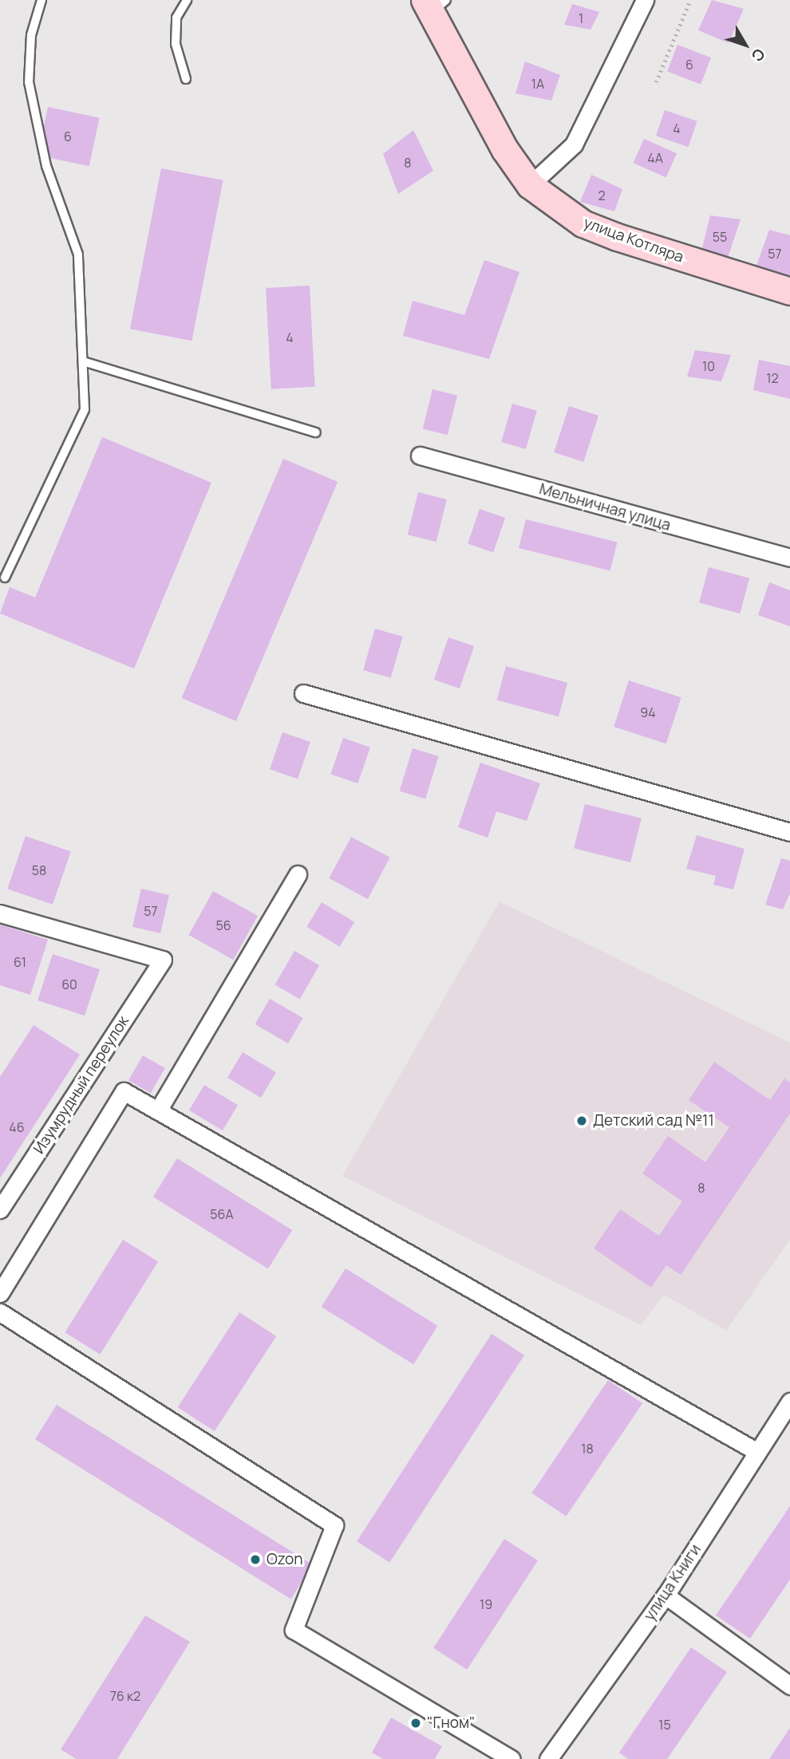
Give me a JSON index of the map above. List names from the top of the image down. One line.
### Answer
{"streets":{"main road":["улица Котляра"],"street":["Мельничная улица","Изумрудный переулок","улица Книги"]},"places":["Детский сад №11","Ozon","\"Гном\""],"house_numbers":["1","6","1А","4","6","4А","8","2","55","57","4","10","12","94","58","57","56","61","60","46","8","56А","18","19","76 к2","15"],"north":"bottom right"}
